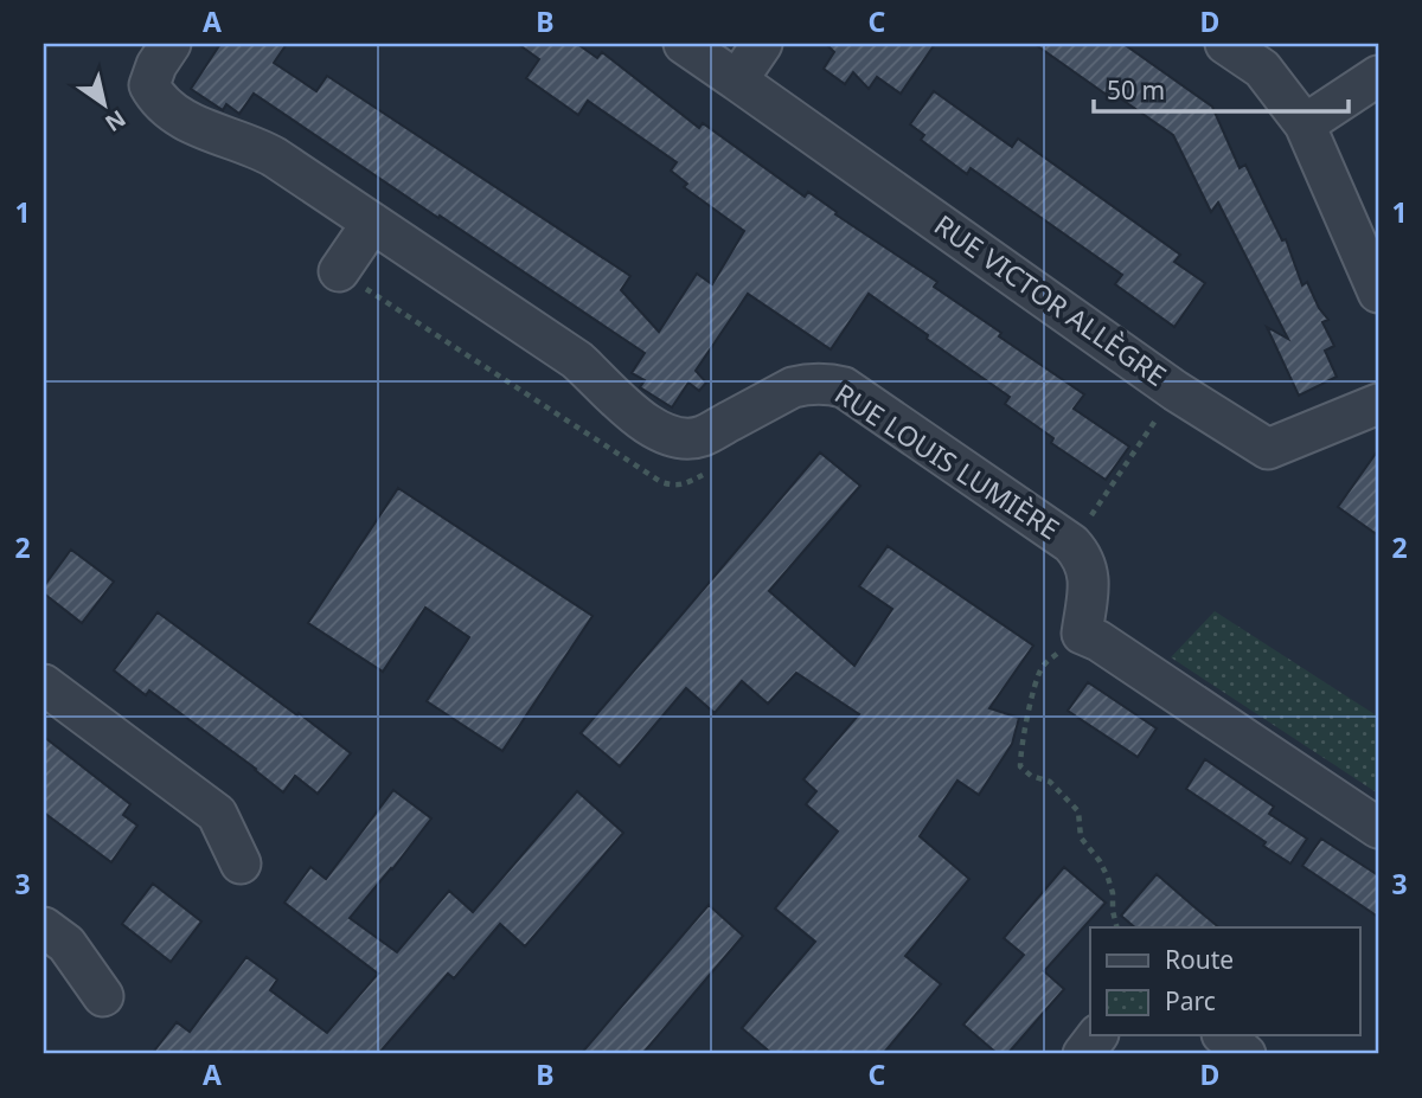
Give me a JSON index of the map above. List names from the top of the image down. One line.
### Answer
{"streets":{"street":["RUE VICTOR ALLÈGRE","RUE LOUIS LUMIÈRE"]},"legend":["Route","Parc"],"scale_bar":"50 m","north":"bottom right","grid":{"columns":["A","B","C","D"],"rows":["1","2","3"]}}
